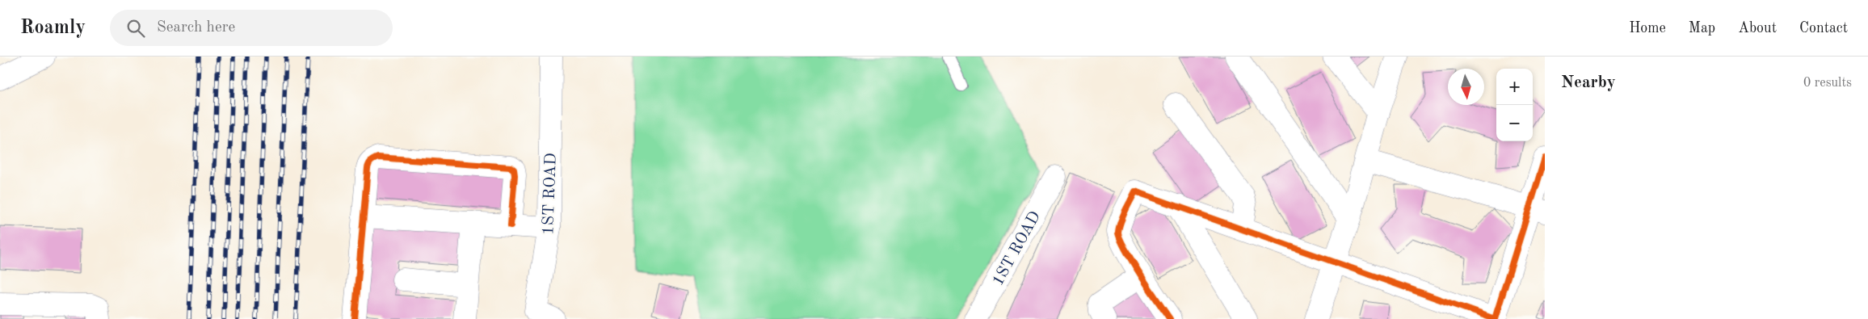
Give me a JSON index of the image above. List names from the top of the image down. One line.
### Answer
{"streets":{"street":["1ST ROAD"]},"north":"bottom","page":{"header":"Roamly","search":"Search here","nav":["Home","Map","About","Contact"],"heading":["Nearby","0 results"],"map_buttons":["+","−"]}}
